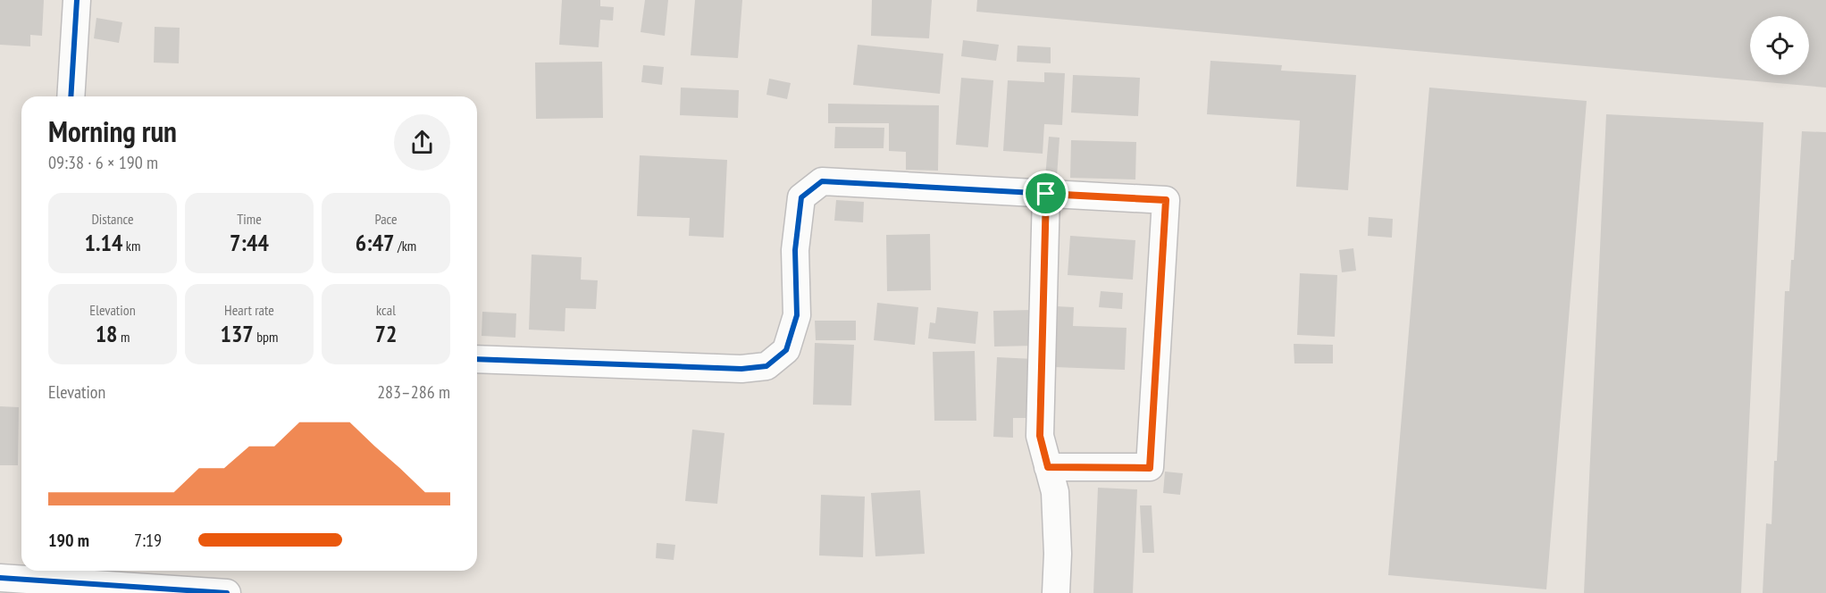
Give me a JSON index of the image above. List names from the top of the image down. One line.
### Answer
{"page":{"heading":["Morning run","09:38 · 6 × 190 m"],"stats":[["Distance","1.14 km"],["Time","7:44"],["Pace","6:47 /km"],["Elevation","18 m"],["Heart rate","137 bpm"],["kcal","72"]],"chart":["Elevation","283–286 m"],"list":[{"name":"190 m","note":"7:19"}]}}
